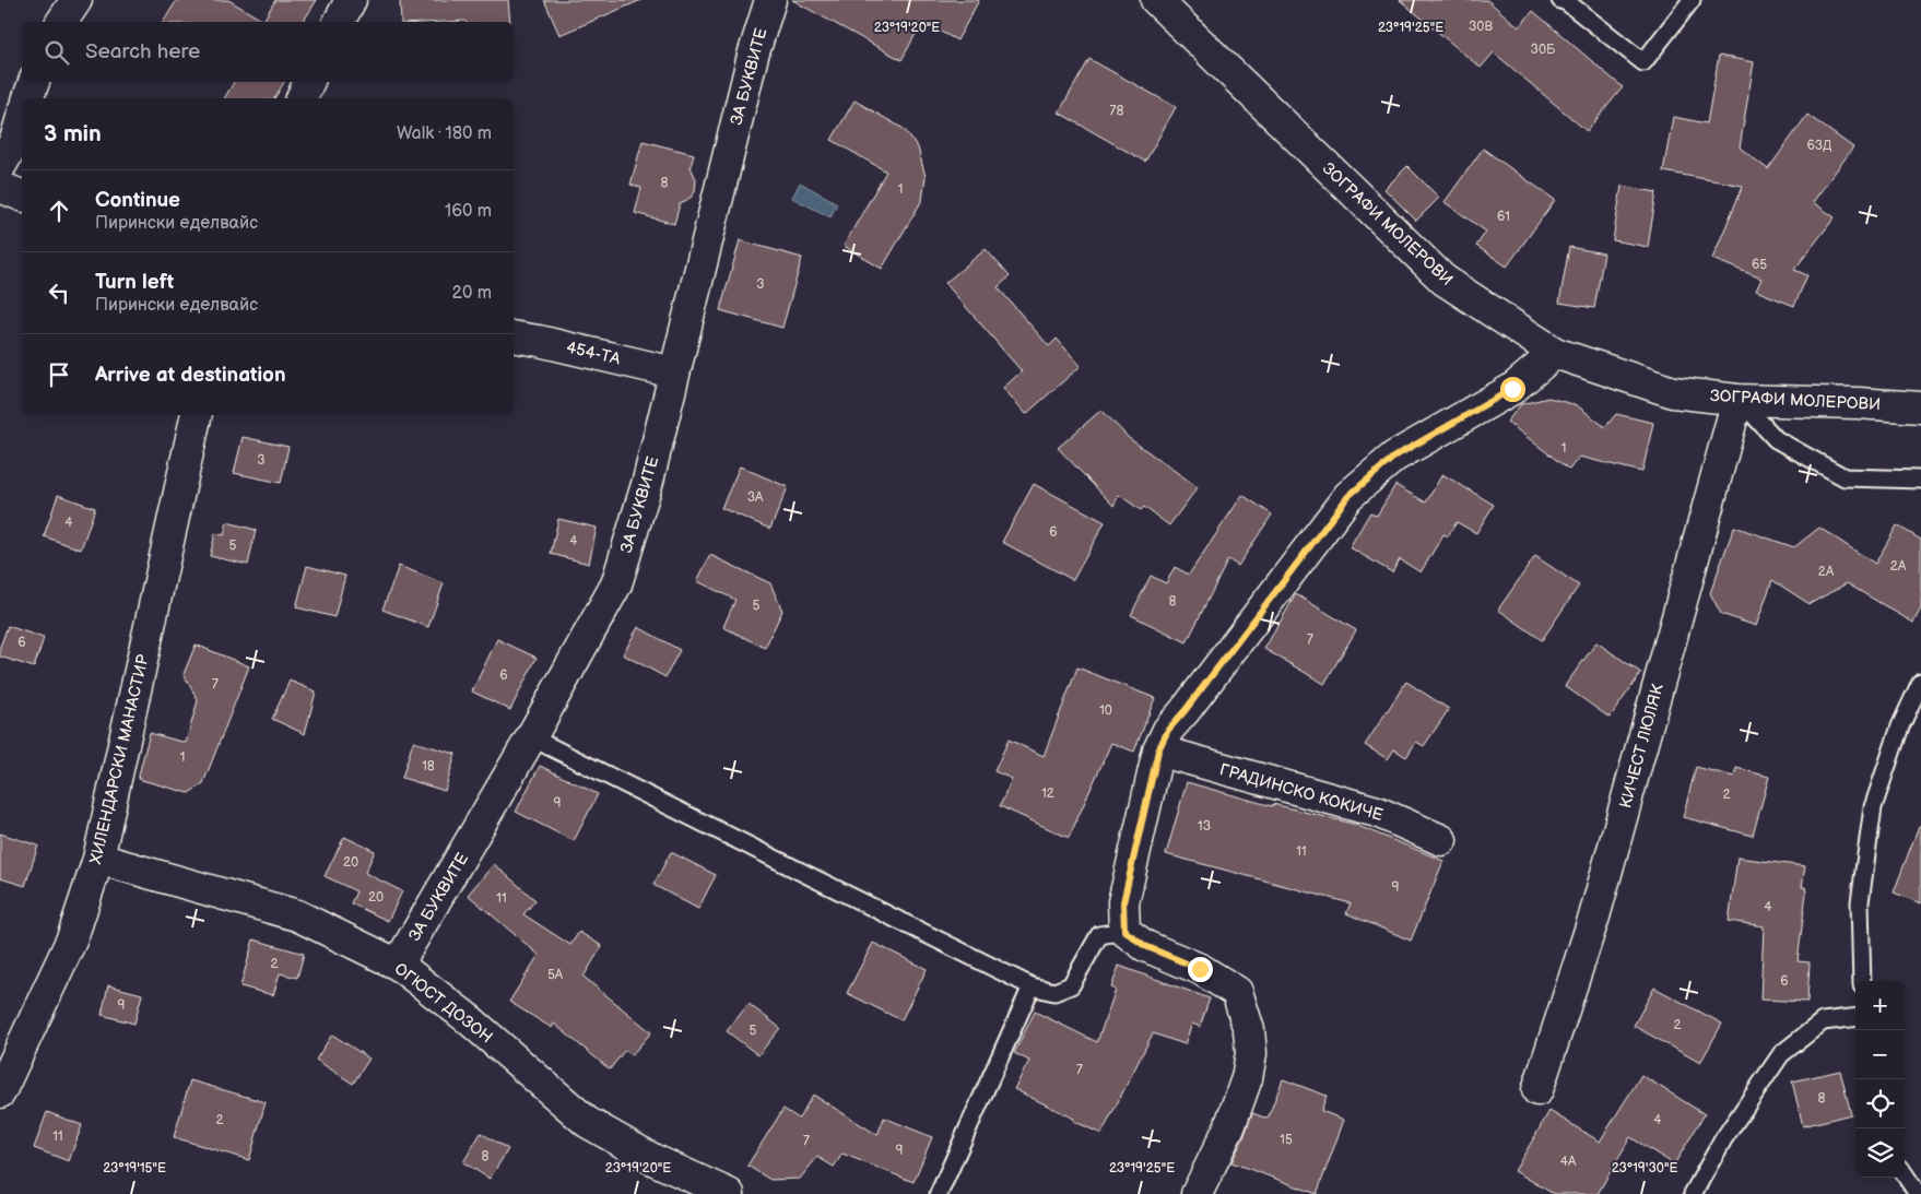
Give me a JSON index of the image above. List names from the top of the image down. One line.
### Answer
{"streets":{"street":["ЗА БУКВИТЕ","ЗОГРАФИ МОЛЕРОВИ","454-ТА","КИЧЕСТ ЛЮЛЯК","ХИЛЕНДАРСКИ МАНАСТИР","ГРАДИНСКО КОКИЧЕ","ОГЮСТ ДОЗОН"]},"crossings":[["ЗА БУКВИТЕ","454-ТА"],["ЗА БУКВИТЕ","ОГЮСТ ДОЗОН"],["ЗОГРАФИ МОЛЕРОВИ","КИЧЕСТ ЛЮЛЯК"],["ХИЛЕНДАРСКИ МАНАСТИР","ОГЮСТ ДОЗОН"]],"house_numbers":["30В","30Б","78","63Д","8","1","61","65","3","1","3","3А","4","6","4","5","2А","2А","8","5","7","6","6","7","10","1","18","12","2","9","13","11","20","9","20","11","4","2","5А","6","9","2","5","7","8","2","4","11","15","7","9","8","4А"],"page":{"search":"Search here","heading":["3 min","Walk · 180 m"],"list":[["Continue","Пирински еделвайс","160 m"],["Turn left","Пирински еделвайс","20 m"],"Arrive at destination"],"map_buttons":["+","−"]},"coordinates":["23°19'20\"E","23°19'25\"E","23°19'15\"E","23°19'30\"E"]}
